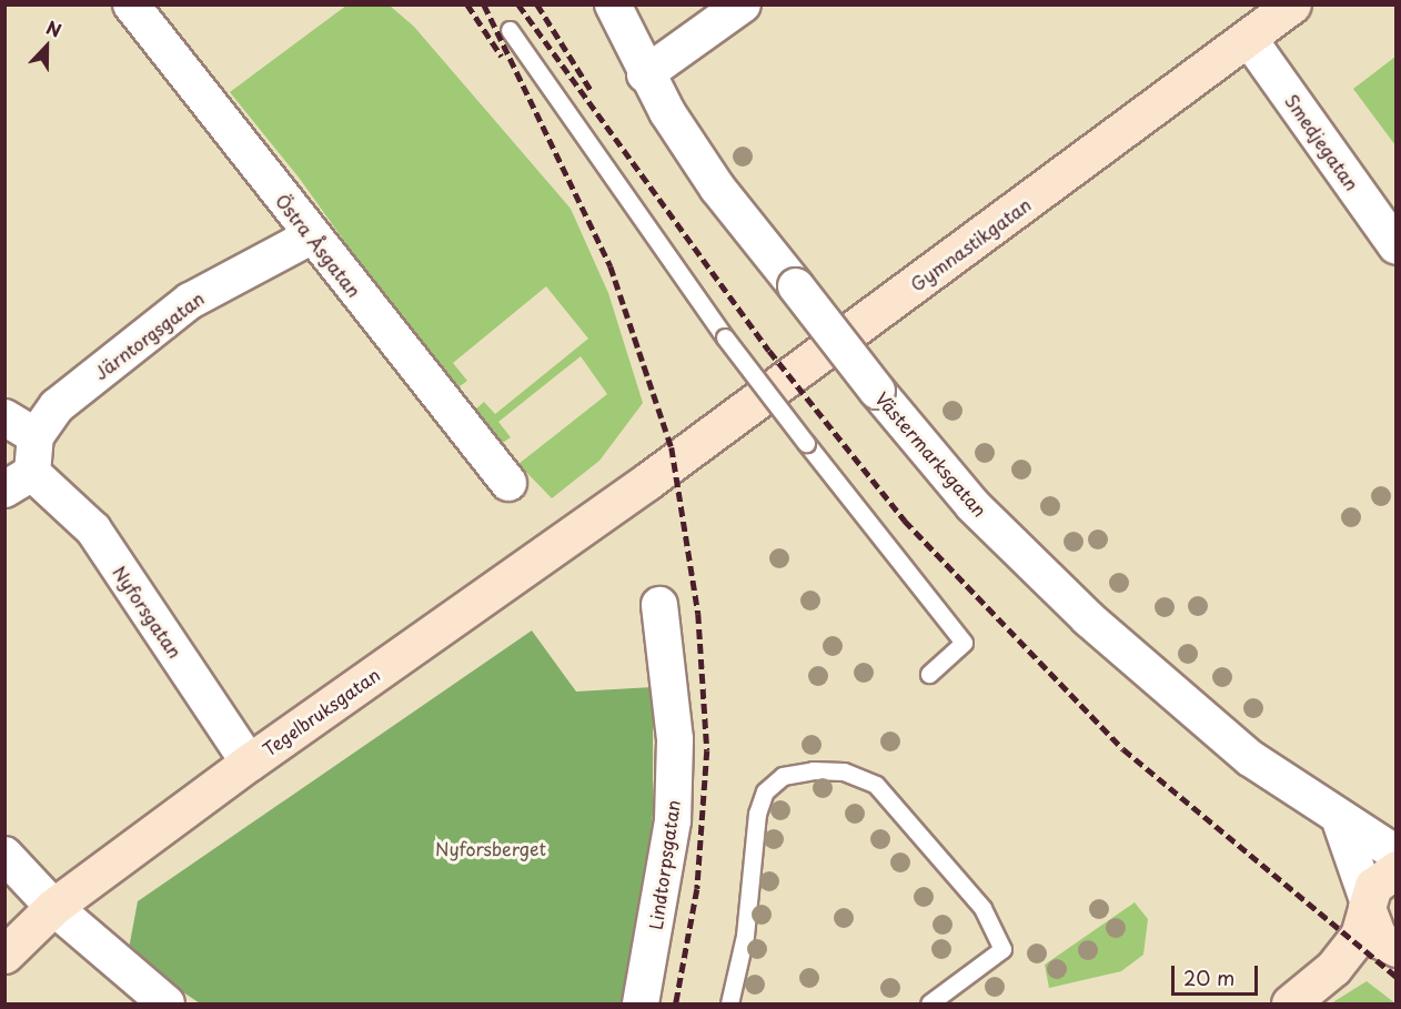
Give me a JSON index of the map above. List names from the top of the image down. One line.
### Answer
{"streets":{"street":["Smedjegatan","Gymnastikgatan","Östra Åsgatan","Järntorgsgatan","Västermarksgatan","Nyforsgatan","Tegelbruksgatan","Lindtorpsgatan"]},"crossings":[["Smedjegatan","Gymnastikgatan"],["Gymnastikgatan","Tegelbruksgatan"],["Östra Åsgatan","Järntorgsgatan"],["Järntorgsgatan","Nyforsgatan"],["Nyforsgatan","Tegelbruksgatan"]],"parks":["Nyforsberget"],"scale_bar":"20 m","north":"top"}
